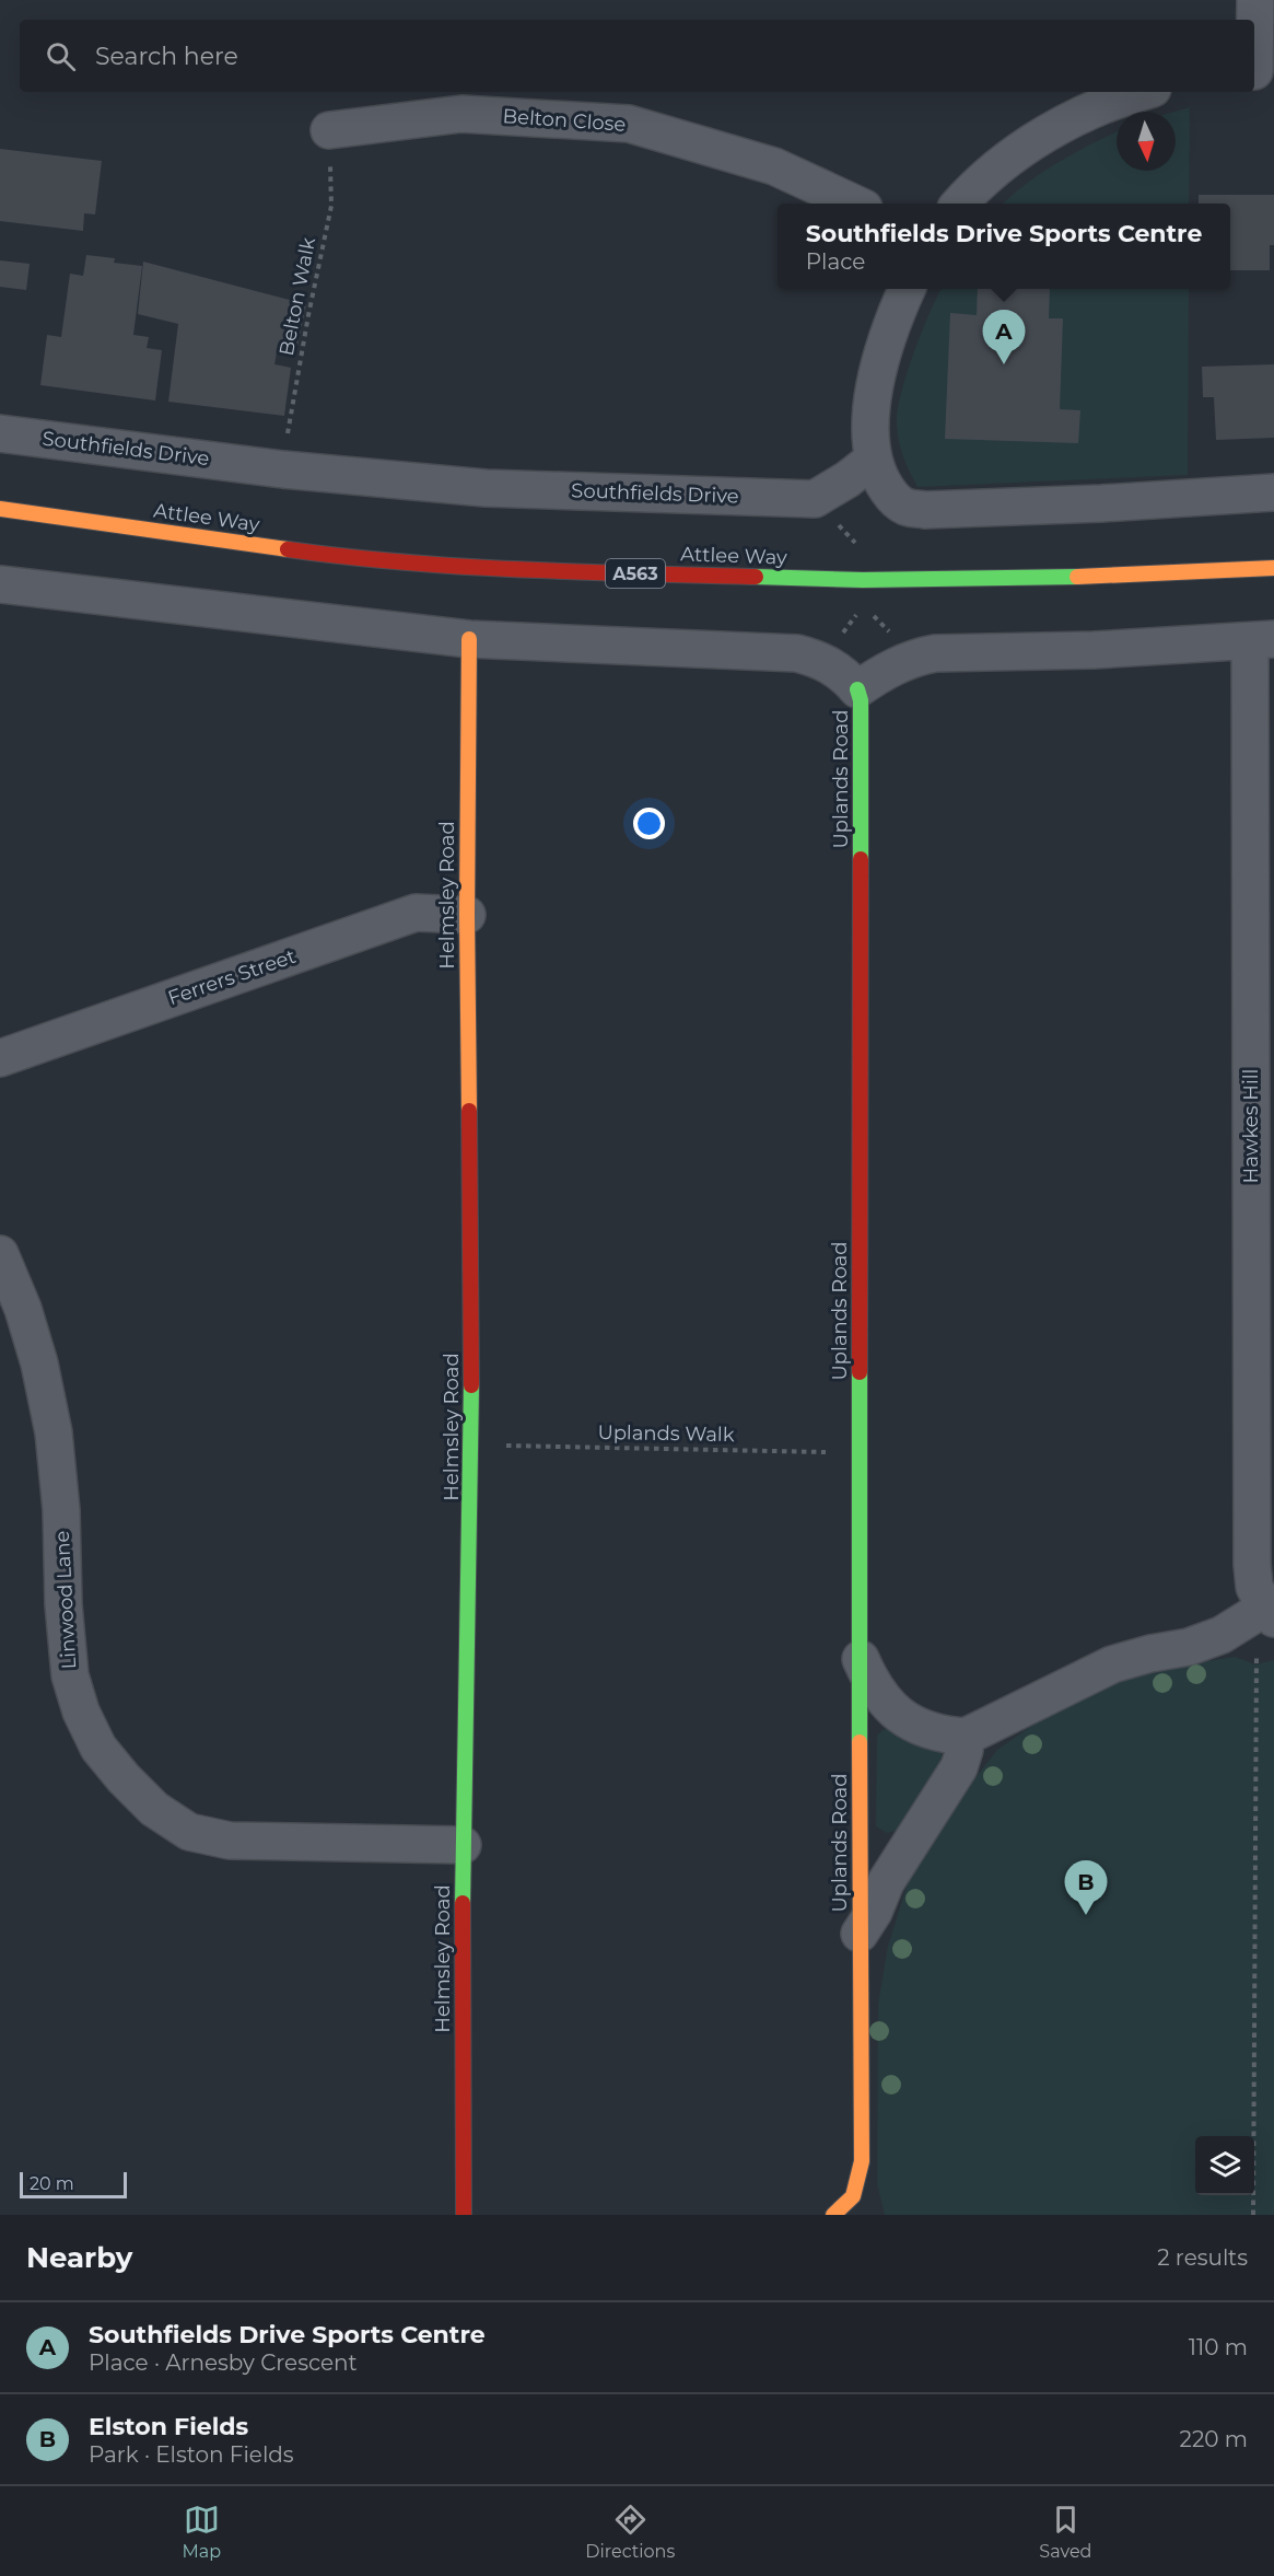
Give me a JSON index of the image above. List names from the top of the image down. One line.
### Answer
{"streets":{"main road":["Attlee Way","A563","Uplands Road","Helmsley Road"],"street":["Belton Close","Southfields Drive","Ferrers Street","Hawkes Hill","Linwood Lane"],"path":["Belton Walk","Uplands Walk"]},"crossings":[["Belton Close","Belton Walk"],["Belton Walk","Southfields Drive"],["Uplands Road","Uplands Walk"],["Helmsley Road","Ferrers Street"],["Helmsley Road","Uplands Walk"],["Helmsley Road","Linwood Lane"]],"scale_bar":"20 m","north":"bottom","page":{"search":"Search here","popup":["Southfields Drive Sports Centre","Place"],"pins":["A","B"],"scale":"20 m","heading":["Nearby","2 results"],"list":[{"mark":"A","name":"Southfields Drive Sports Centre","note":"Place · Arnesby Crescent","value":"110 m"},{"mark":"B","name":"Elston Fields","note":"Park · Elston Fields","value":"220 m"}],"nav":["Map","Directions","Saved"]}}
